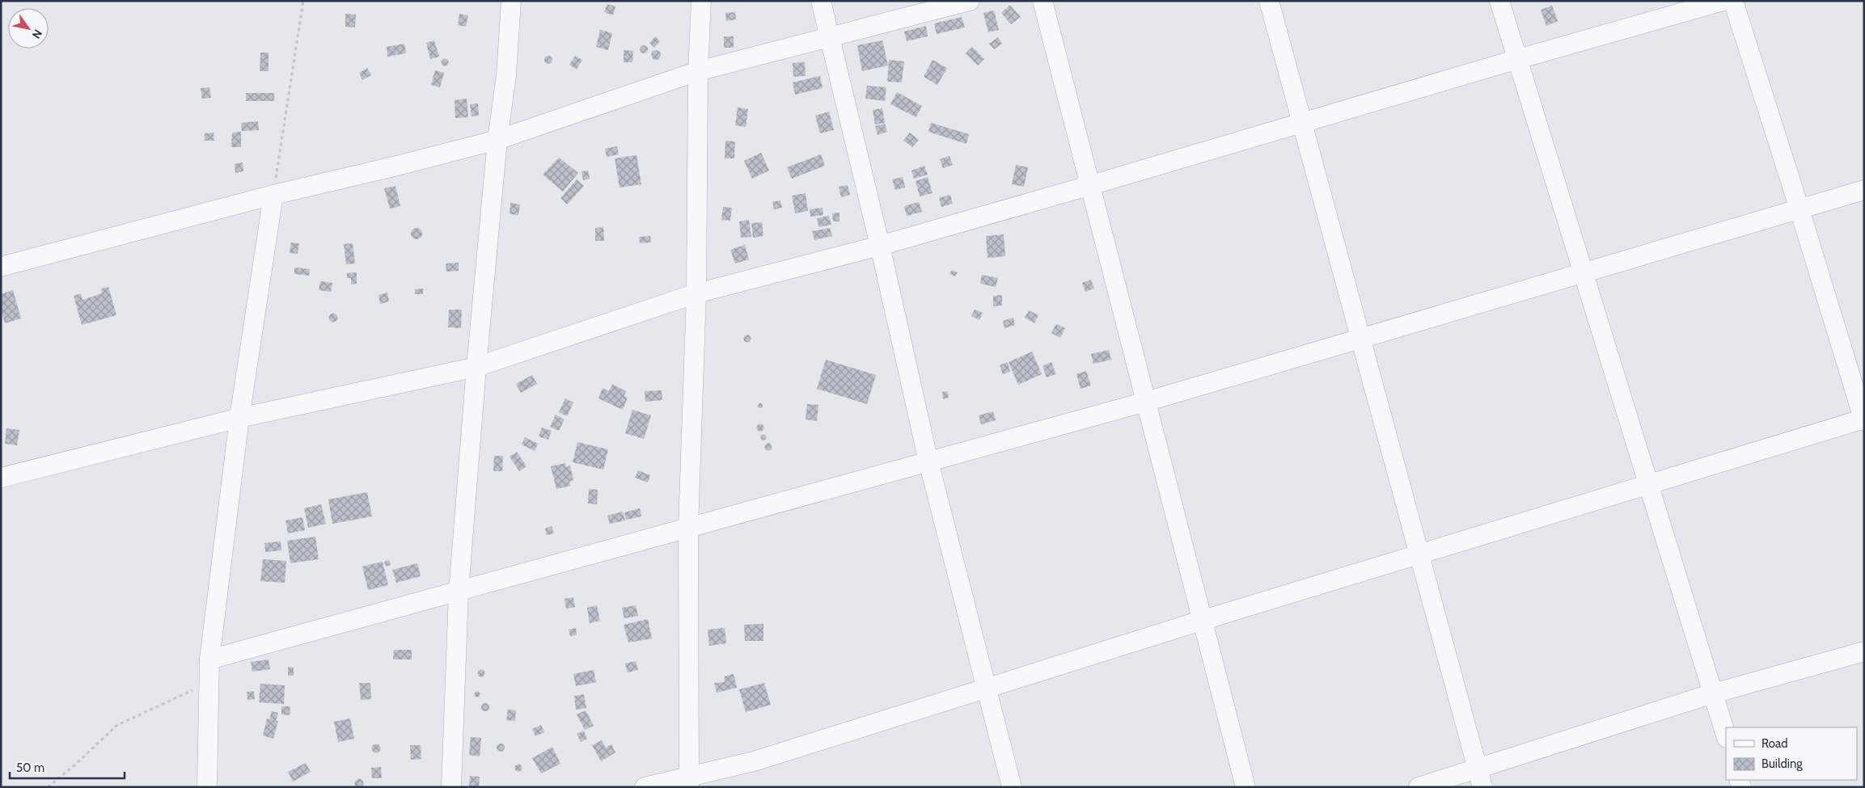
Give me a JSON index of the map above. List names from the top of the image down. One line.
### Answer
{"legend":["Road","Building"],"scale_bar":"50 m","north":"bottom right"}
